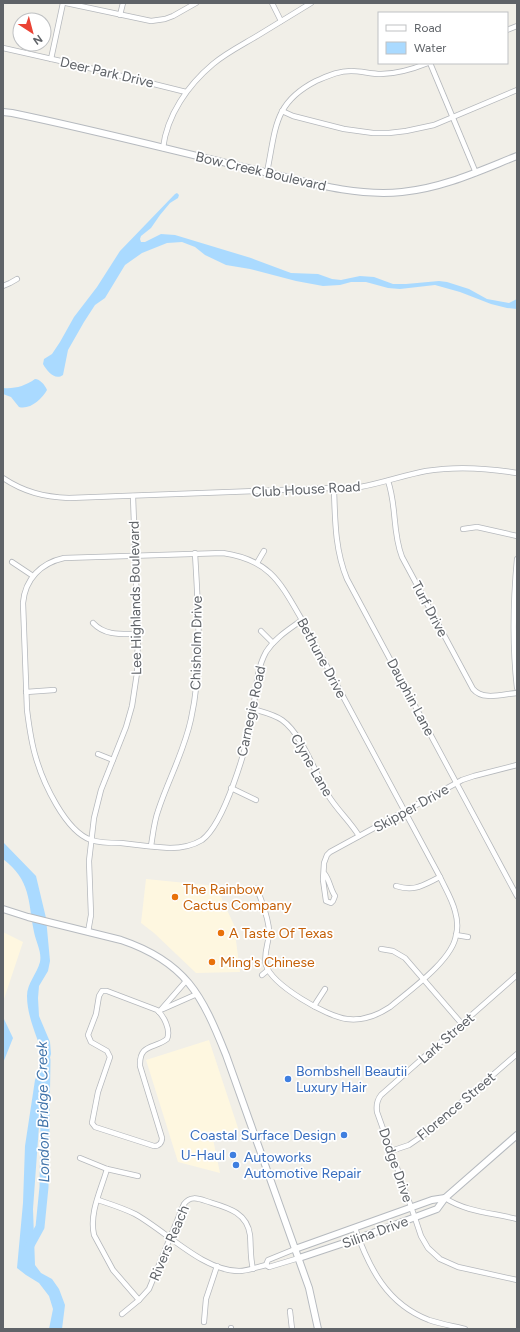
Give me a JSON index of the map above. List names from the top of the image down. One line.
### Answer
{"streets":{"street":["Deer Park Drive","Bow Creek Boulevard","Club House Road","Lee Highlands Boulevard","Turf Drive","Chisholm Drive","Bethune Drive","Dauphin Lane","Carnegie Road","Clyne Lane","Skipper Drive","Lark Street","Florence Street","Dodge Drive","Silina Drive","Rivers Reach"]},"crossings":[["Club House Road","Lee Highlands Boulevard"],["Club House Road","Turf Drive"],["Club House Road","Dauphin Lane"],["Lee Highlands Boulevard","Bethune Drive"],["Lee Highlands Boulevard","Carnegie Road"],["Chisholm Drive","Bethune Drive"],["Chisholm Drive","Carnegie Road"],["Bethune Drive","Carnegie Road"],["Bethune Drive","Skipper Drive"],["Dauphin Lane","Skipper Drive"],["Carnegie Road","Clyne Lane"],["Clyne Lane","Skipper Drive"],["Lark Street","Dodge Drive"],["Florence Street","Dodge Drive"],["Dodge Drive","Silina Drive"]],"water":["London Bridge Creek"],"places":["The Rainbow Cactus Company","A Taste Of Texas","Ming's Chinese","Bombshell Beautii Luxury Hair","Coastal Surface Design","U-Haul","Autoworks Automotive Repair"],"legend":["Road","Water"],"north":"bottom right"}
